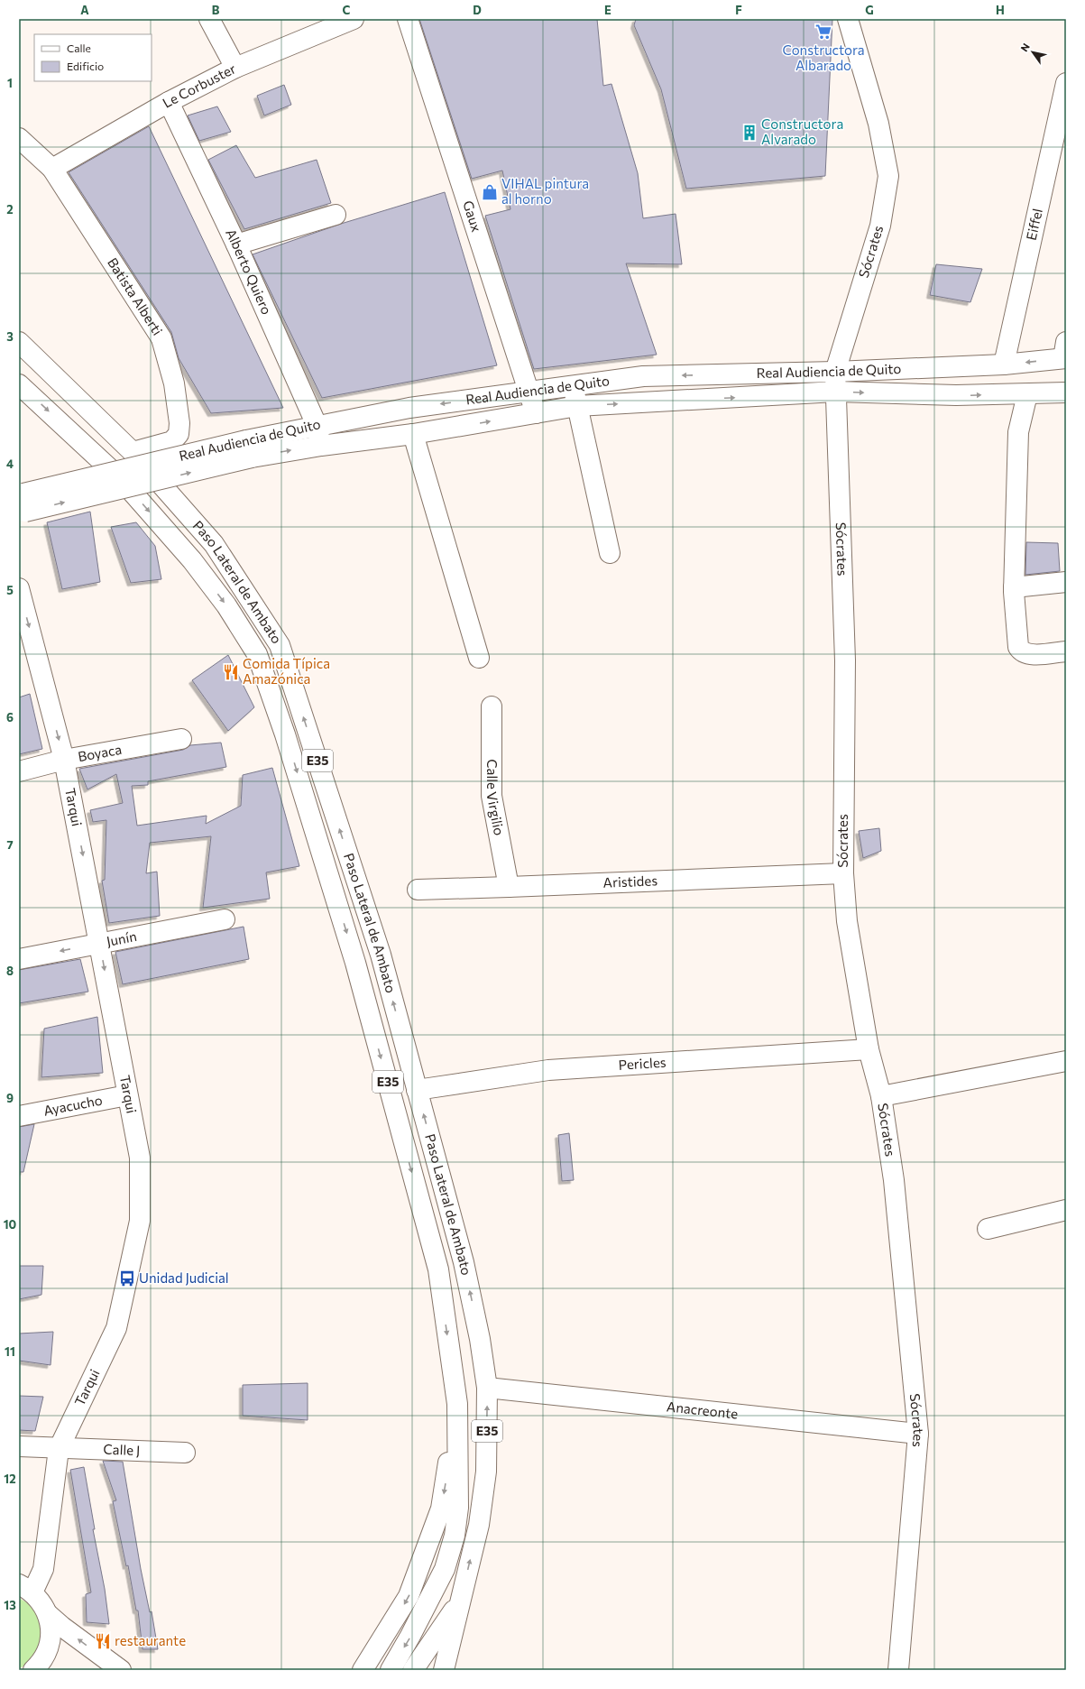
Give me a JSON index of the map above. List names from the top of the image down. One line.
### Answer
{"streets":{"main road":["Le Corbuster","Gaux","Eiffel","Sócrates","Alberto Quiero","Batista Alberti","Real Audiencia de Quito","Paso Lateral de Ambato","Boyaca","E35","Calle Virgilio","Tarqui","Aristides","Junín","Pericles","Ayacucho","Anacreonte","Calle J"]},"crossings":[["Le Corbuster","Alberto Quiero"],["Le Corbuster","Batista Alberti"],["Gaux","Real Audiencia de Quito"],["Eiffel","Real Audiencia de Quito"],["Sócrates","Real Audiencia de Quito"],["Sócrates","Aristides"],["Sócrates","Pericles"],["Sócrates","Anacreonte"],["Alberto Quiero","Real Audiencia de Quito"],["Batista Alberti","Paso Lateral de Ambato"],["Paso Lateral de Ambato","Pericles"],["Paso Lateral de Ambato","Anacreonte"],["Boyaca","Tarqui"],["Calle Virgilio","Aristides"],["Tarqui","Junín"],["Tarqui","Ayacucho"],["Tarqui","Calle J"]],"one_way":["Tarqui","Junín"],"places":{"supermarket":["Constructora Albarado"],"building":["Constructora Alvarado"],"shop":["VIHAL pintura al horno"],"restaurant":["Comida Típica Amazónica","restaurante"],"bus stop":["Unidad Judicial"]},"legend":["Calle","Edificio"],"north":"top left","grid":{"columns":["A","B","C","D","E","F","G","H"],"rows":["1","2","3","4","5","6","7","8","9","10","11","12","13"]}}
